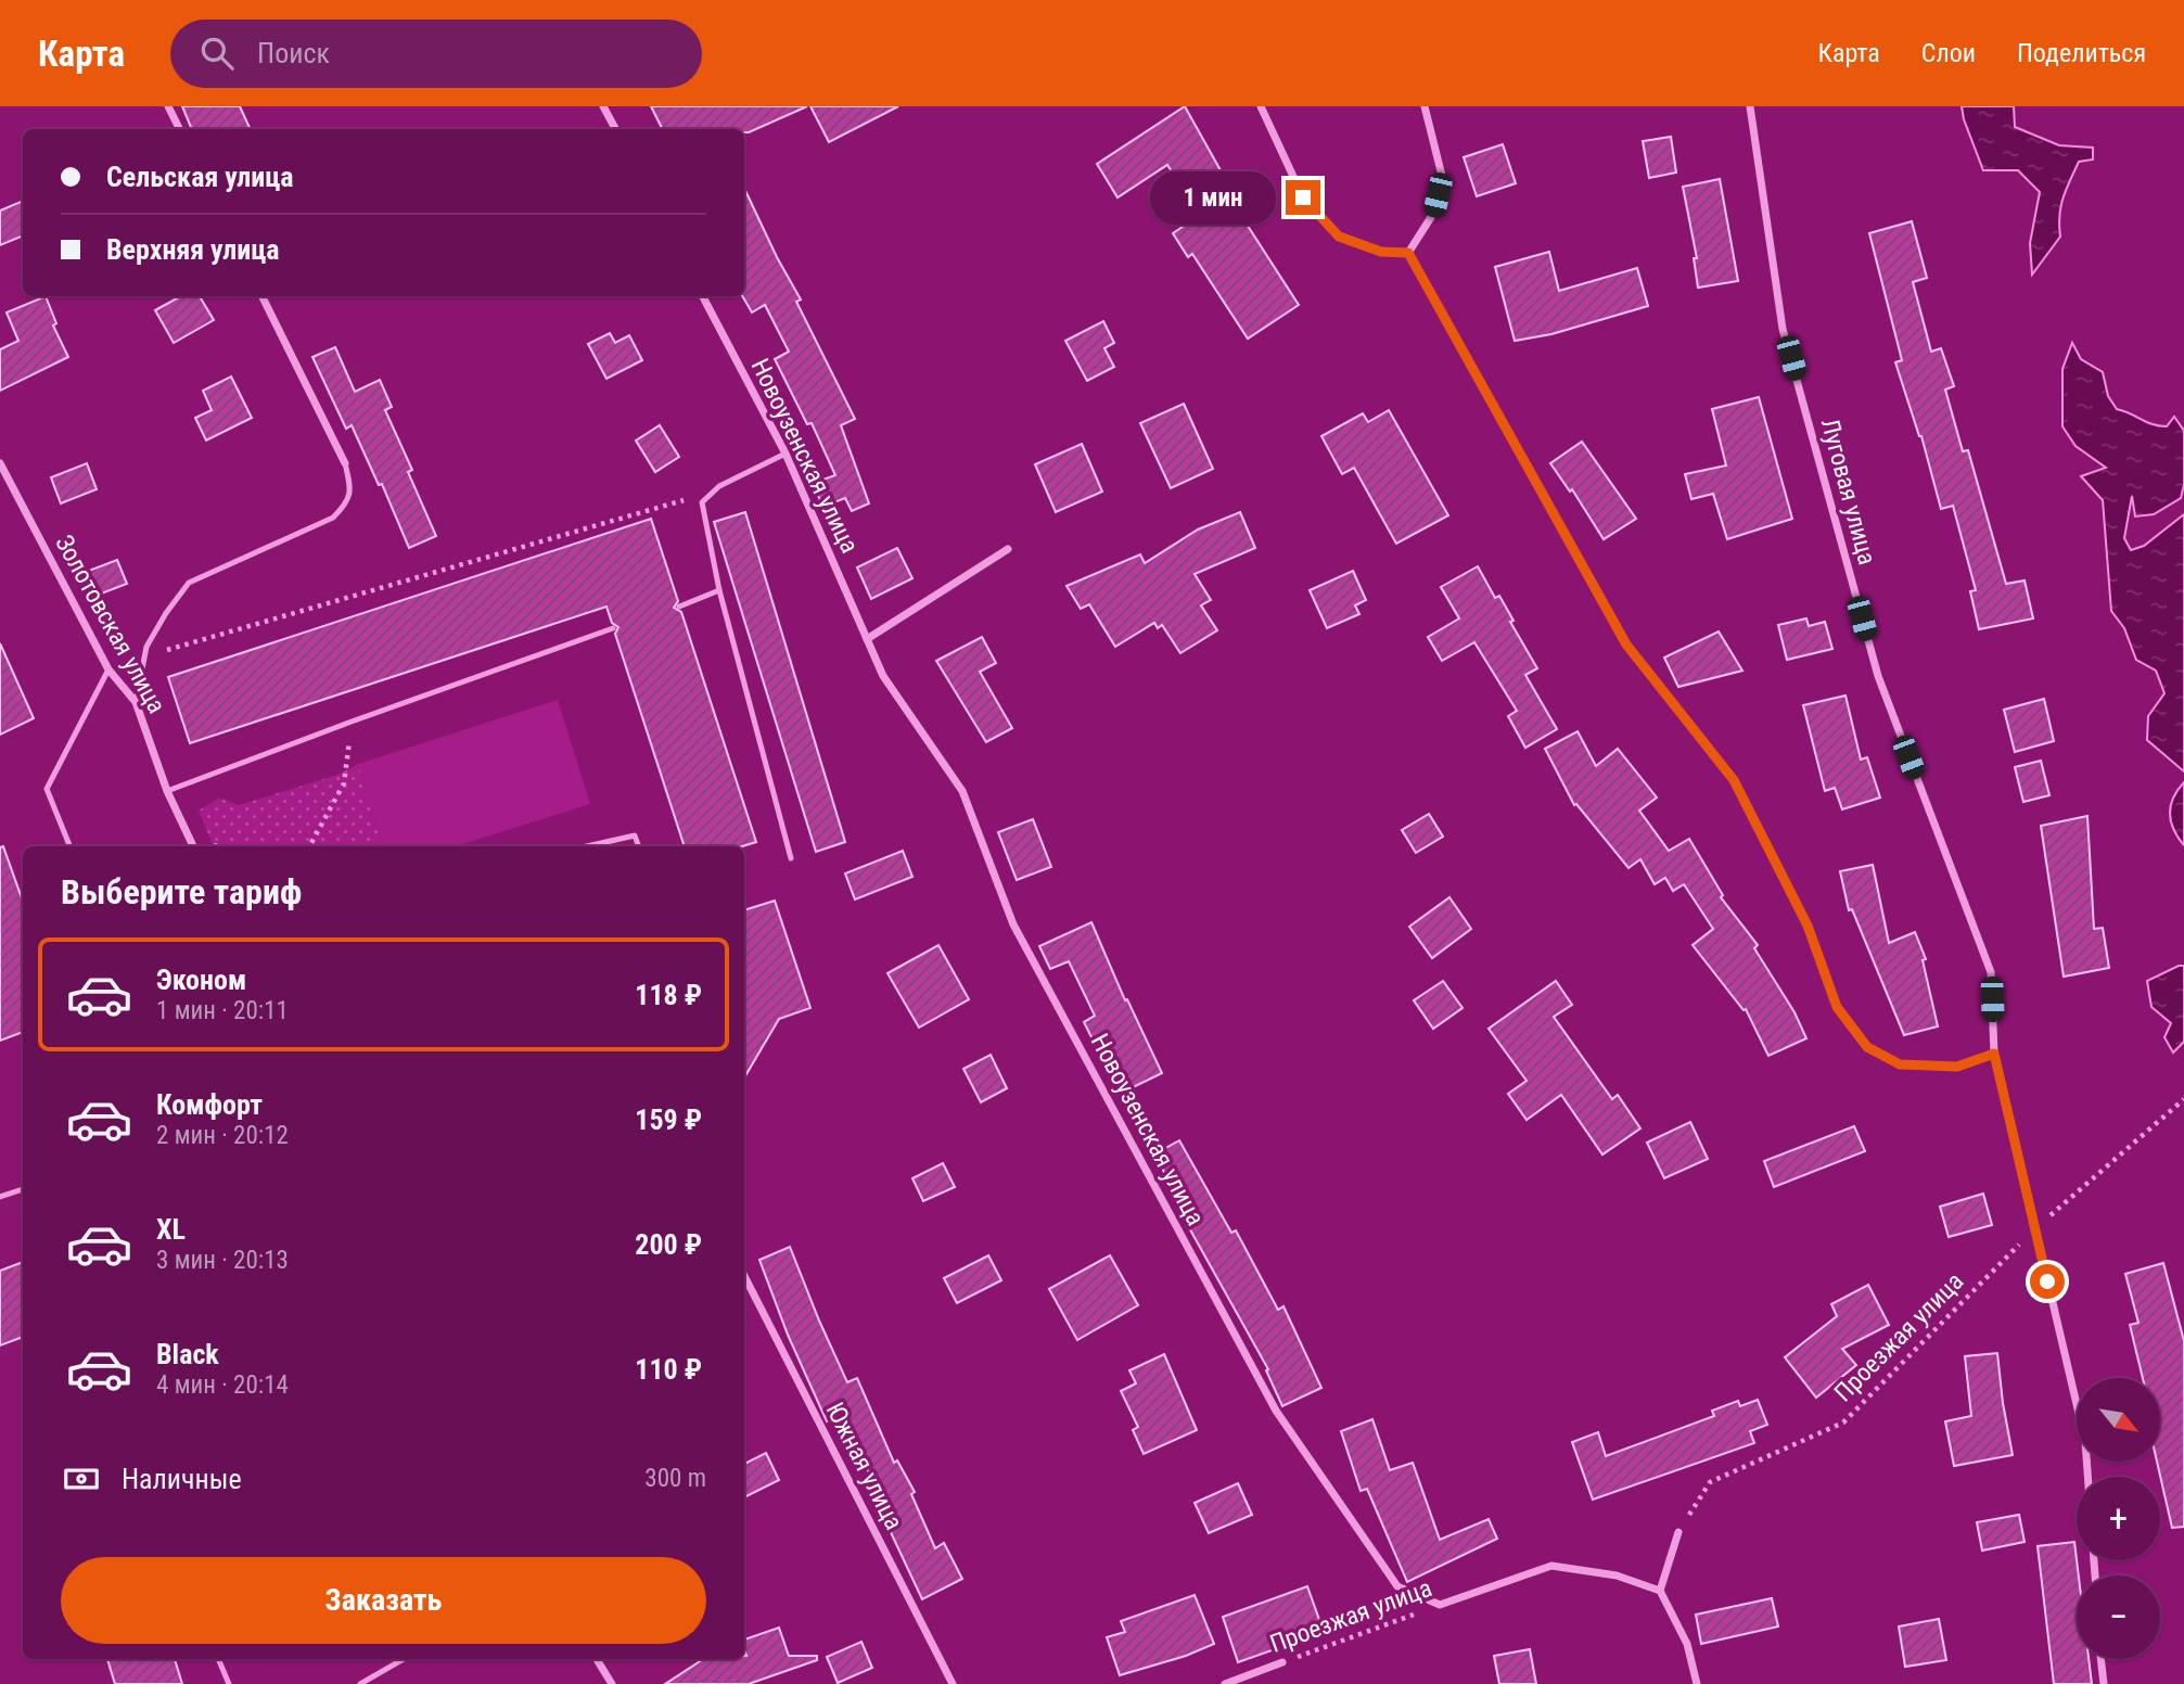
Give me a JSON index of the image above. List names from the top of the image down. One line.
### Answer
{"streets":{"street":["Новоузенская улица","Луговая улица","Золотовская улица","Проезжая улица","Южная улица"]},"crossings":[["Новоузенская улица","Проезжая улица"],["Луговая улица","Проезжая улица"]],"north":"bottom right","page":{"header":"Карта","search":"Поиск","nav":["Карта","Слои","Поделиться"],"banner":["Сельская улица","Верхняя улица"],"bubble":"1 мин","heading":"Выберите тариф","list":[{"name":"Эконом","note":"1 мин · 20:11","value":"118 ₽"},{"name":"Комфорт","note":"2 мин · 20:12","value":"159 ₽"},{"name":"XL","note":"3 мин · 20:13","value":"200 ₽"},{"name":"Black","note":"4 мин · 20:14","value":"110 ₽"}],"map_buttons":["+","−"],"pay":["Наличные","300 m"],"buttons":"Заказать"}}
